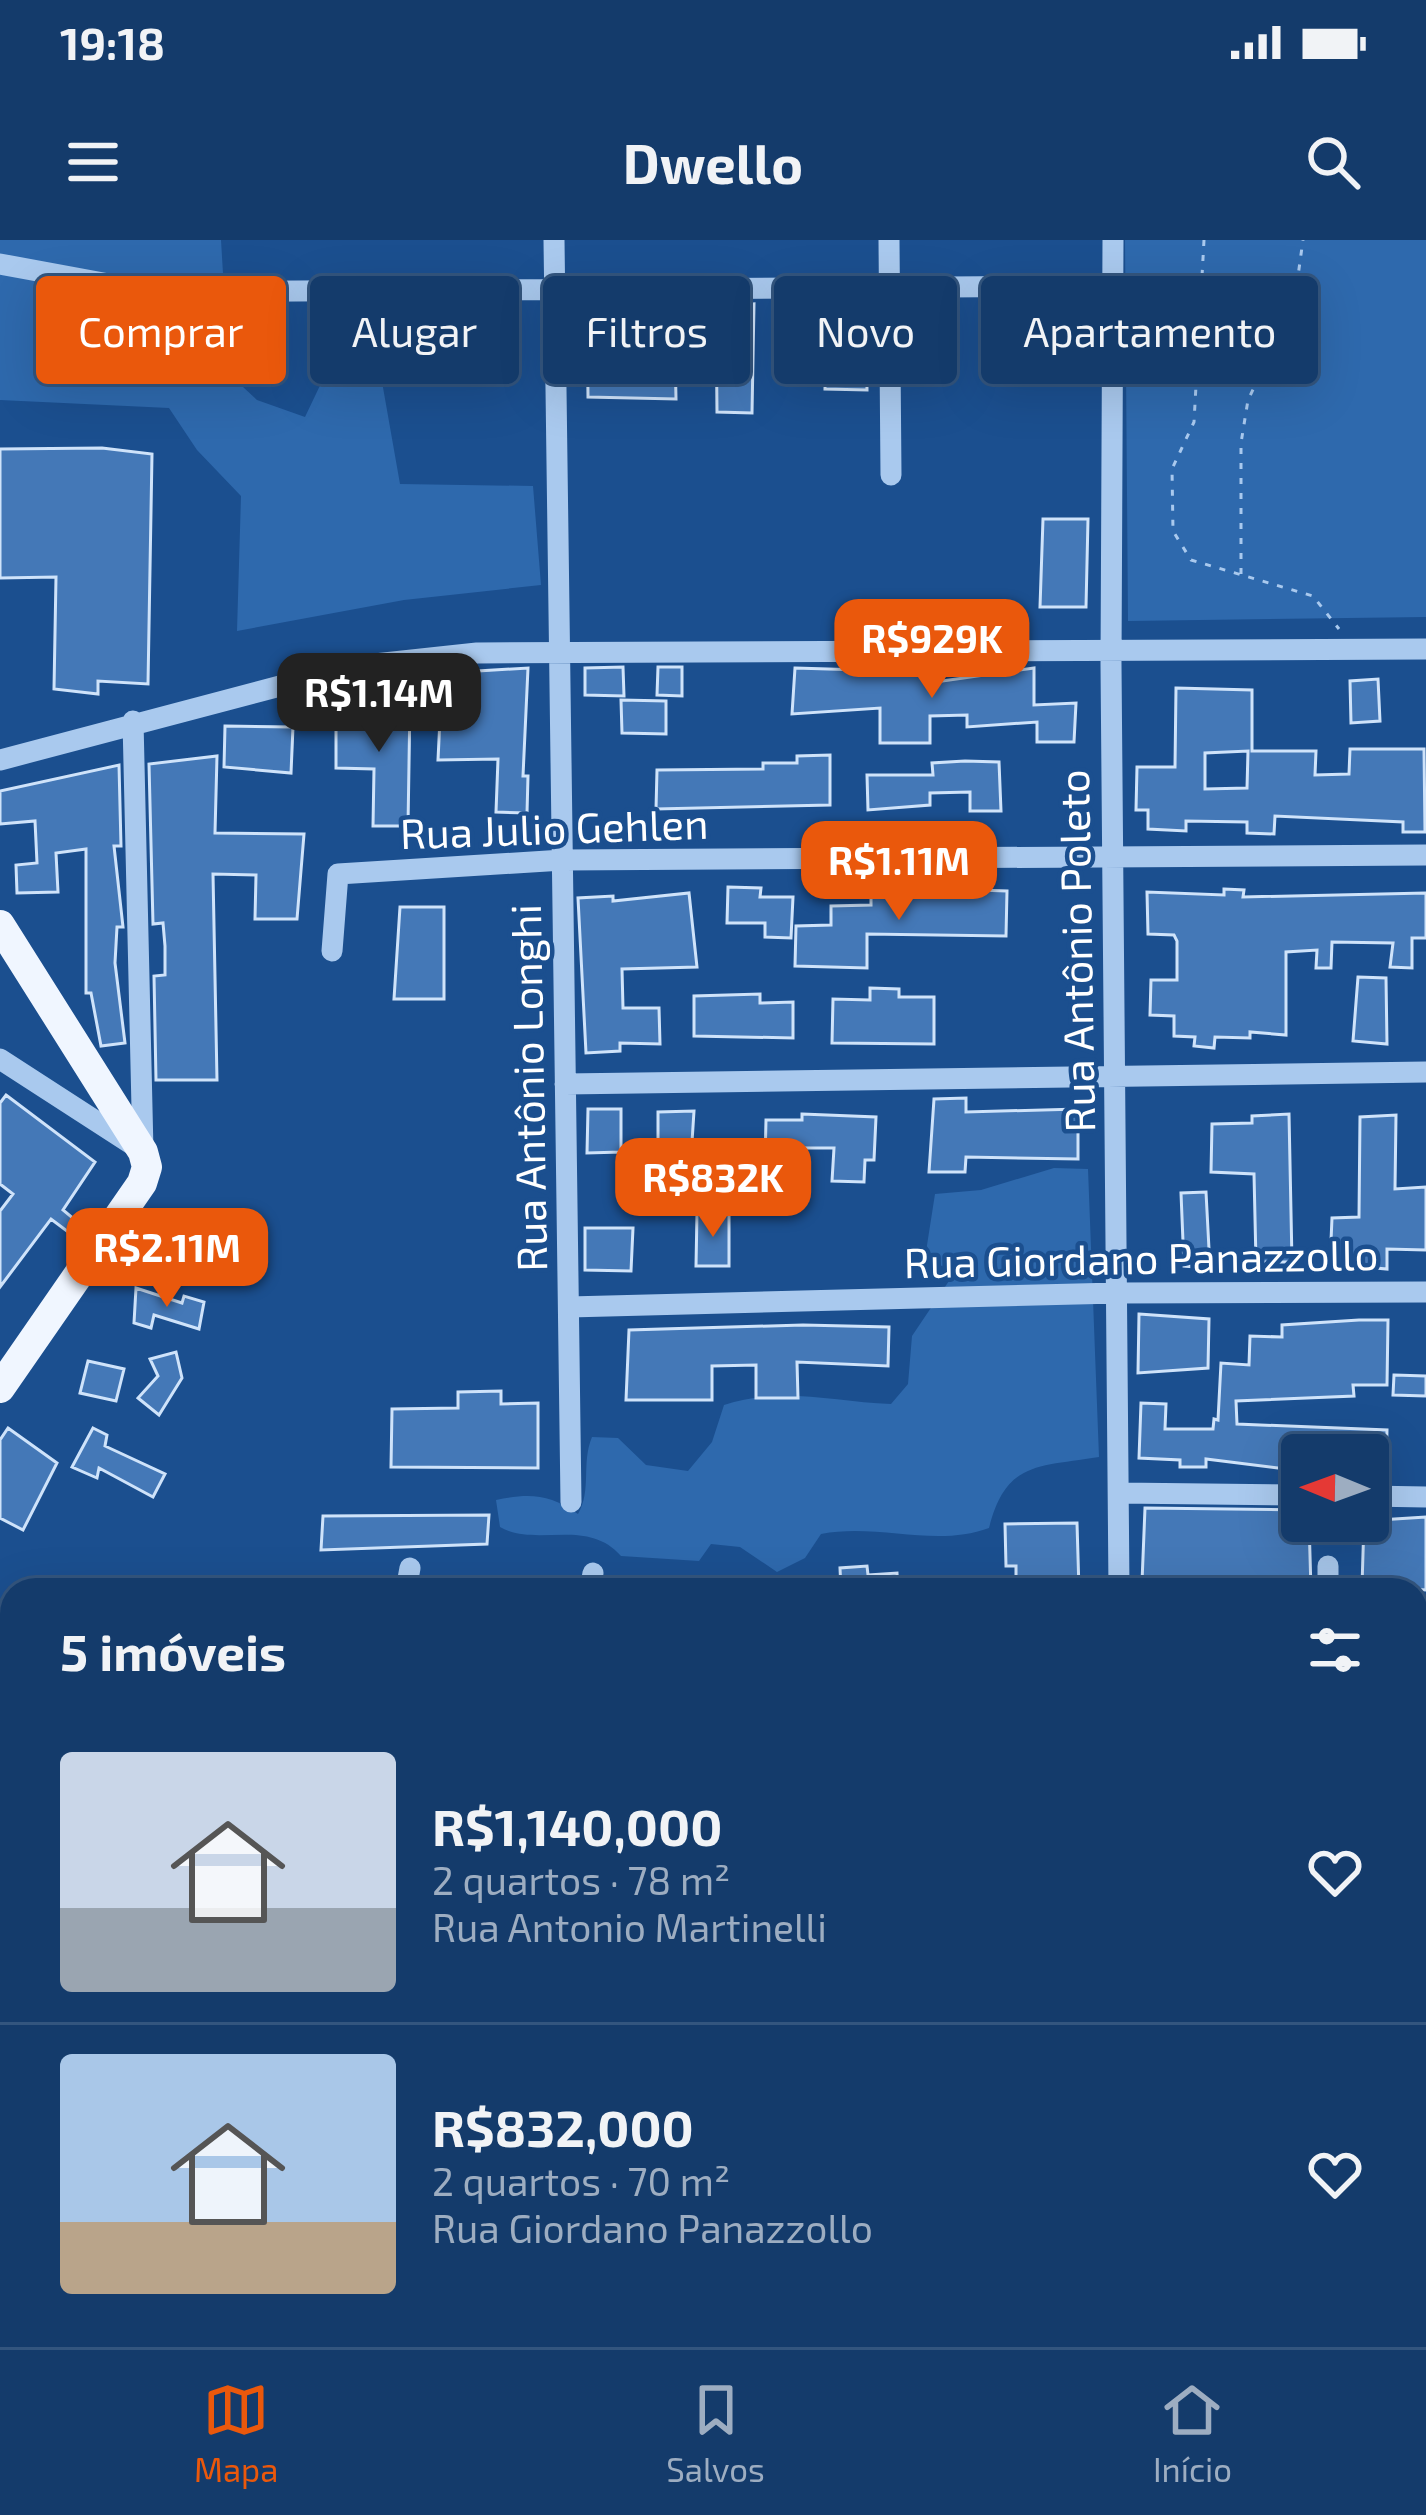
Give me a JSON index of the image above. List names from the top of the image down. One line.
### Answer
{"streets":{"street":["Rua Julio Gehlen","Rua Antônio Poleto","Rua Antônio Longhi","Rua Giordano Panazzollo"]},"crossings":[["Rua Julio Gehlen","Rua Antônio Poleto"],["Rua Julio Gehlen","Rua Antônio Longhi"],["Rua Antônio Poleto","Rua Giordano Panazzollo"],["Rua Antônio Longhi","Rua Giordano Panazzollo"]],"north":"left","page":{"status":"19:18","header":"Dwello","chip":["Comprar","Alugar","Filtros","Novo","Apartamento"],"price":["R$929K","R$1.14M","R$1.11M","R$832K","R$2.11M"],"heading":"5 imóveis","list":[{"name":"R$1,140,000","note":"2 quartos · 78 m² · Rua Antonio Martinelli"},{"name":"R$832,000","note":"2 quartos · 70 m² · Rua Giordano Panazzollo"}],"tabs":["Mapa","Salvos","Início"]}}
